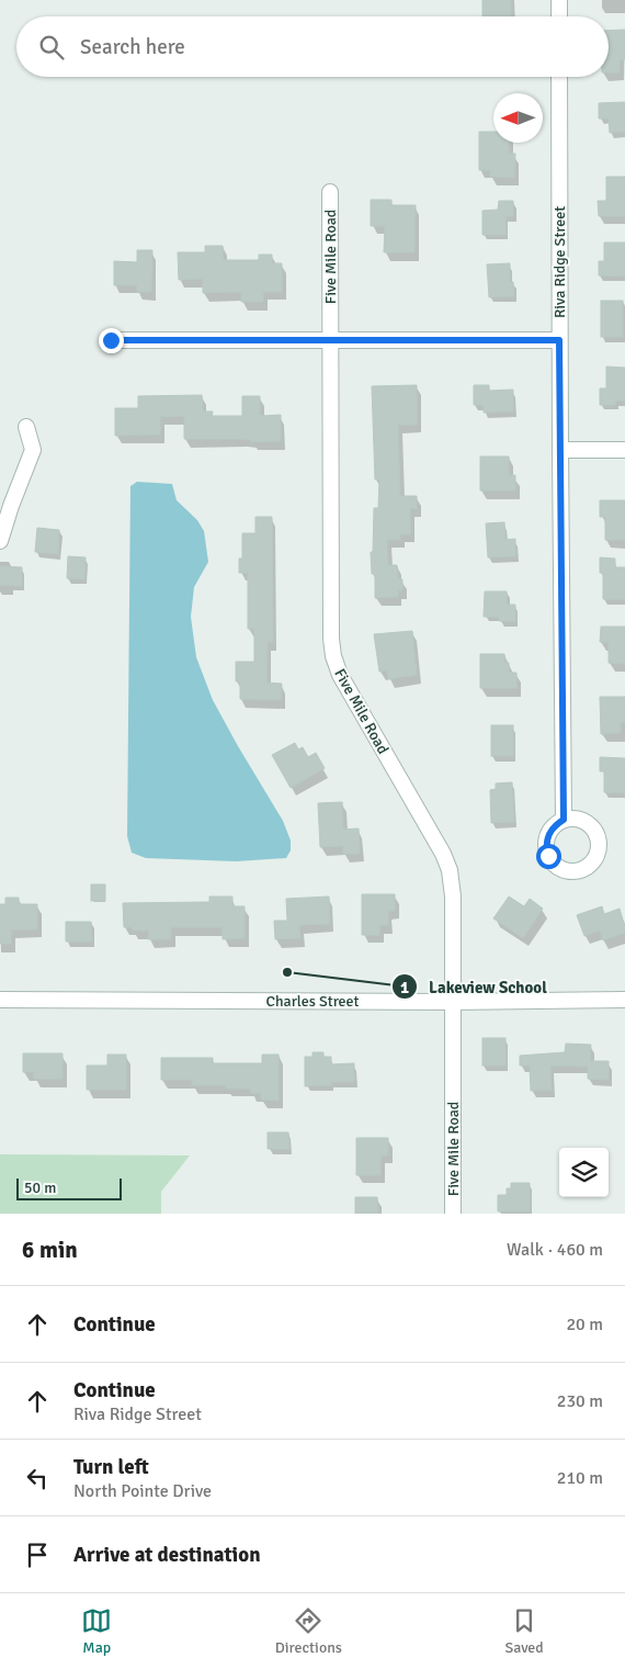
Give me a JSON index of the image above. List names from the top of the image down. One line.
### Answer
{"streets":{"street":["Five Mile Road","Riva Ridge Street","Charles Street"]},"crossings":[["Five Mile Road","Charles Street"]],"places":["Lakeview School"],"scale_bar":"50 m","north":"left","page":{"search":"Search here","scale":"50 m","heading":["6 min","Walk · 460 m"],"list":[["Continue","20 m"],["Continue","Riva Ridge Street","230 m"],["Turn left","North Pointe Drive","210 m"],"Arrive at destination"],"nav":["Map","Directions","Saved"]}}
